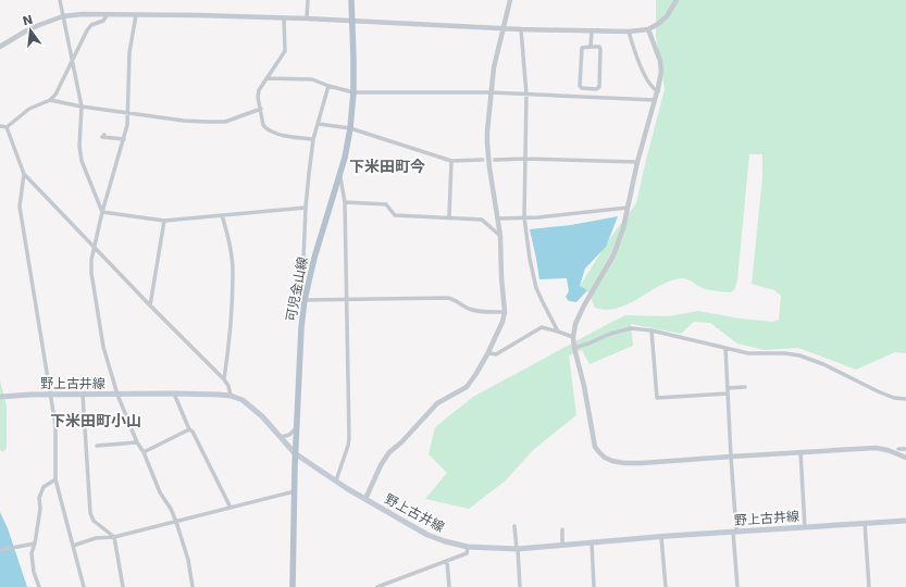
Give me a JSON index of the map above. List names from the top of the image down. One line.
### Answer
{"streets":{"main road":["可児金山線","野上古井線"]},"crossings":[["可児金山線","野上古井線"]],"districts":["下米田町今","下米田町小山"],"north":"top"}
